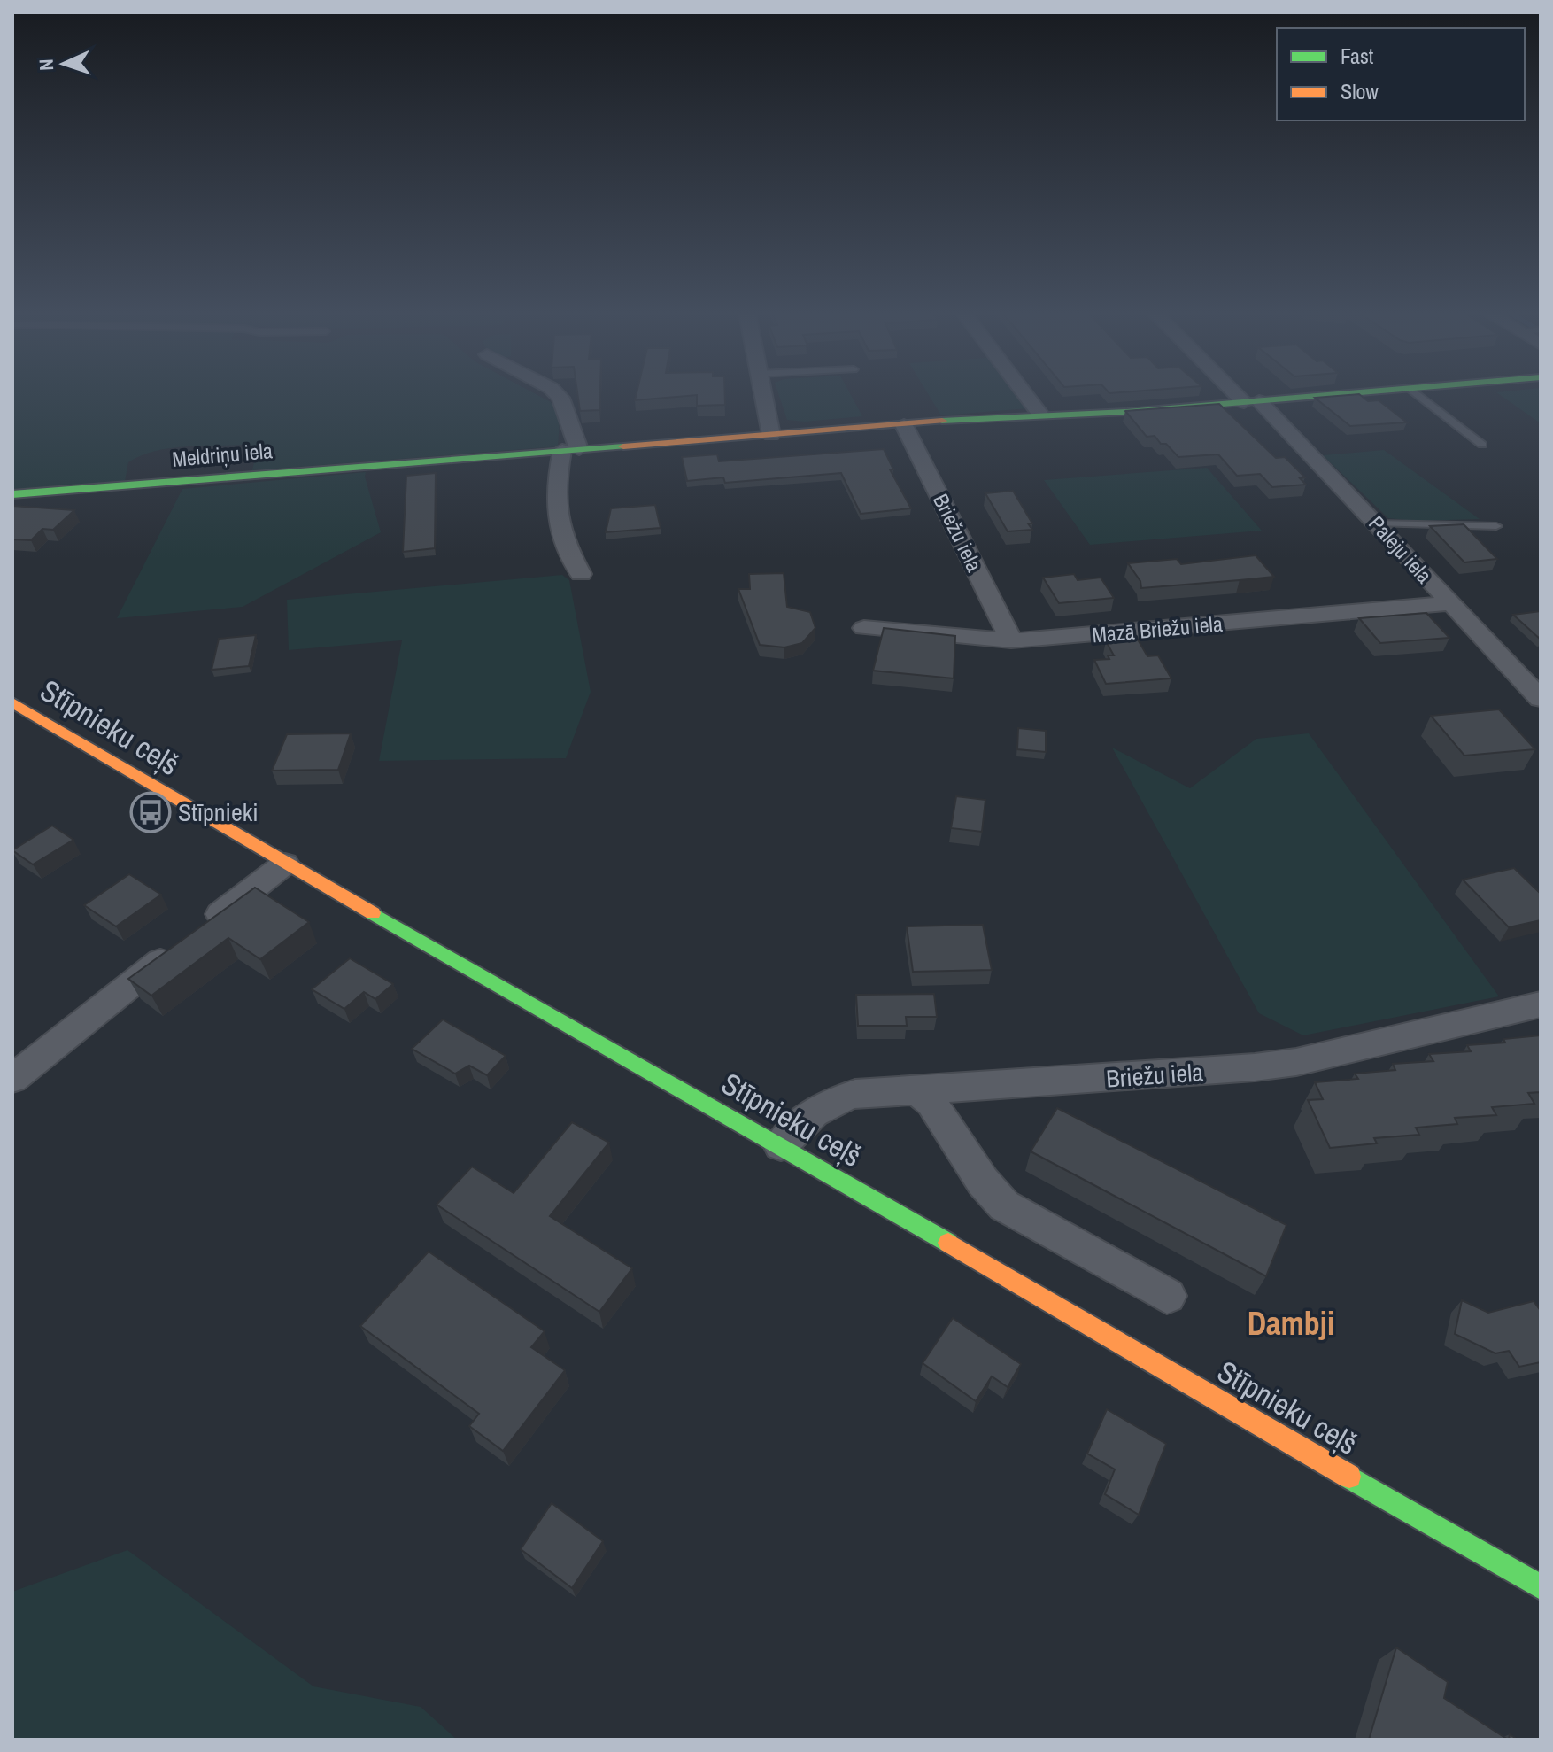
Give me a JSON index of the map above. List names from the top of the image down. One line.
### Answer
{"streets":{"street":["Meldriņu iela","Briežu iela","Paleju iela","Mazā Briežu iela","Stīpnieku ceļš"]},"crossings":[["Meldriņu iela","Briežu iela"],["Meldriņu iela","Paleju iela"],["Briežu iela","Mazā Briežu iela"],["Briežu iela","Stīpnieku ceļš"],["Paleju iela","Mazā Briežu iela"]],"districts":["Dambji"],"places":{"bus stop":["Stīpnieki"]},"legend":["Fast","Slow"],"north":"left"}
